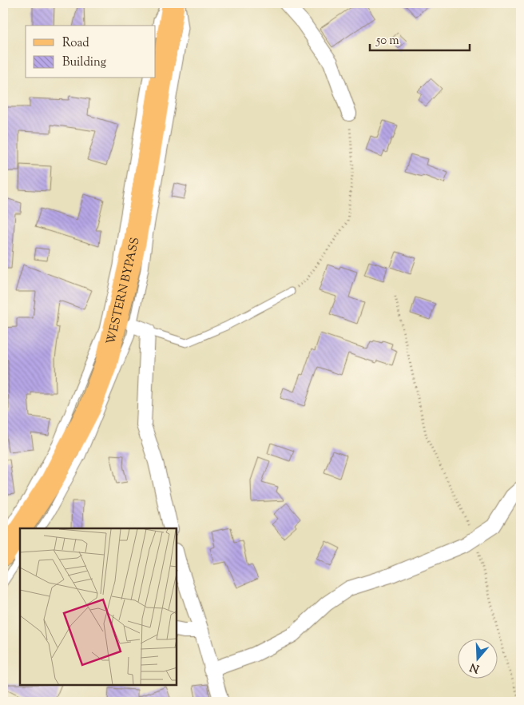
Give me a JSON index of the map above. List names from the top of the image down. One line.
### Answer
{"streets":{"main road":["WESTERN BYPASS"]},"legend":["Road","Building"],"scale_bar":"50 m","north":"bottom"}
